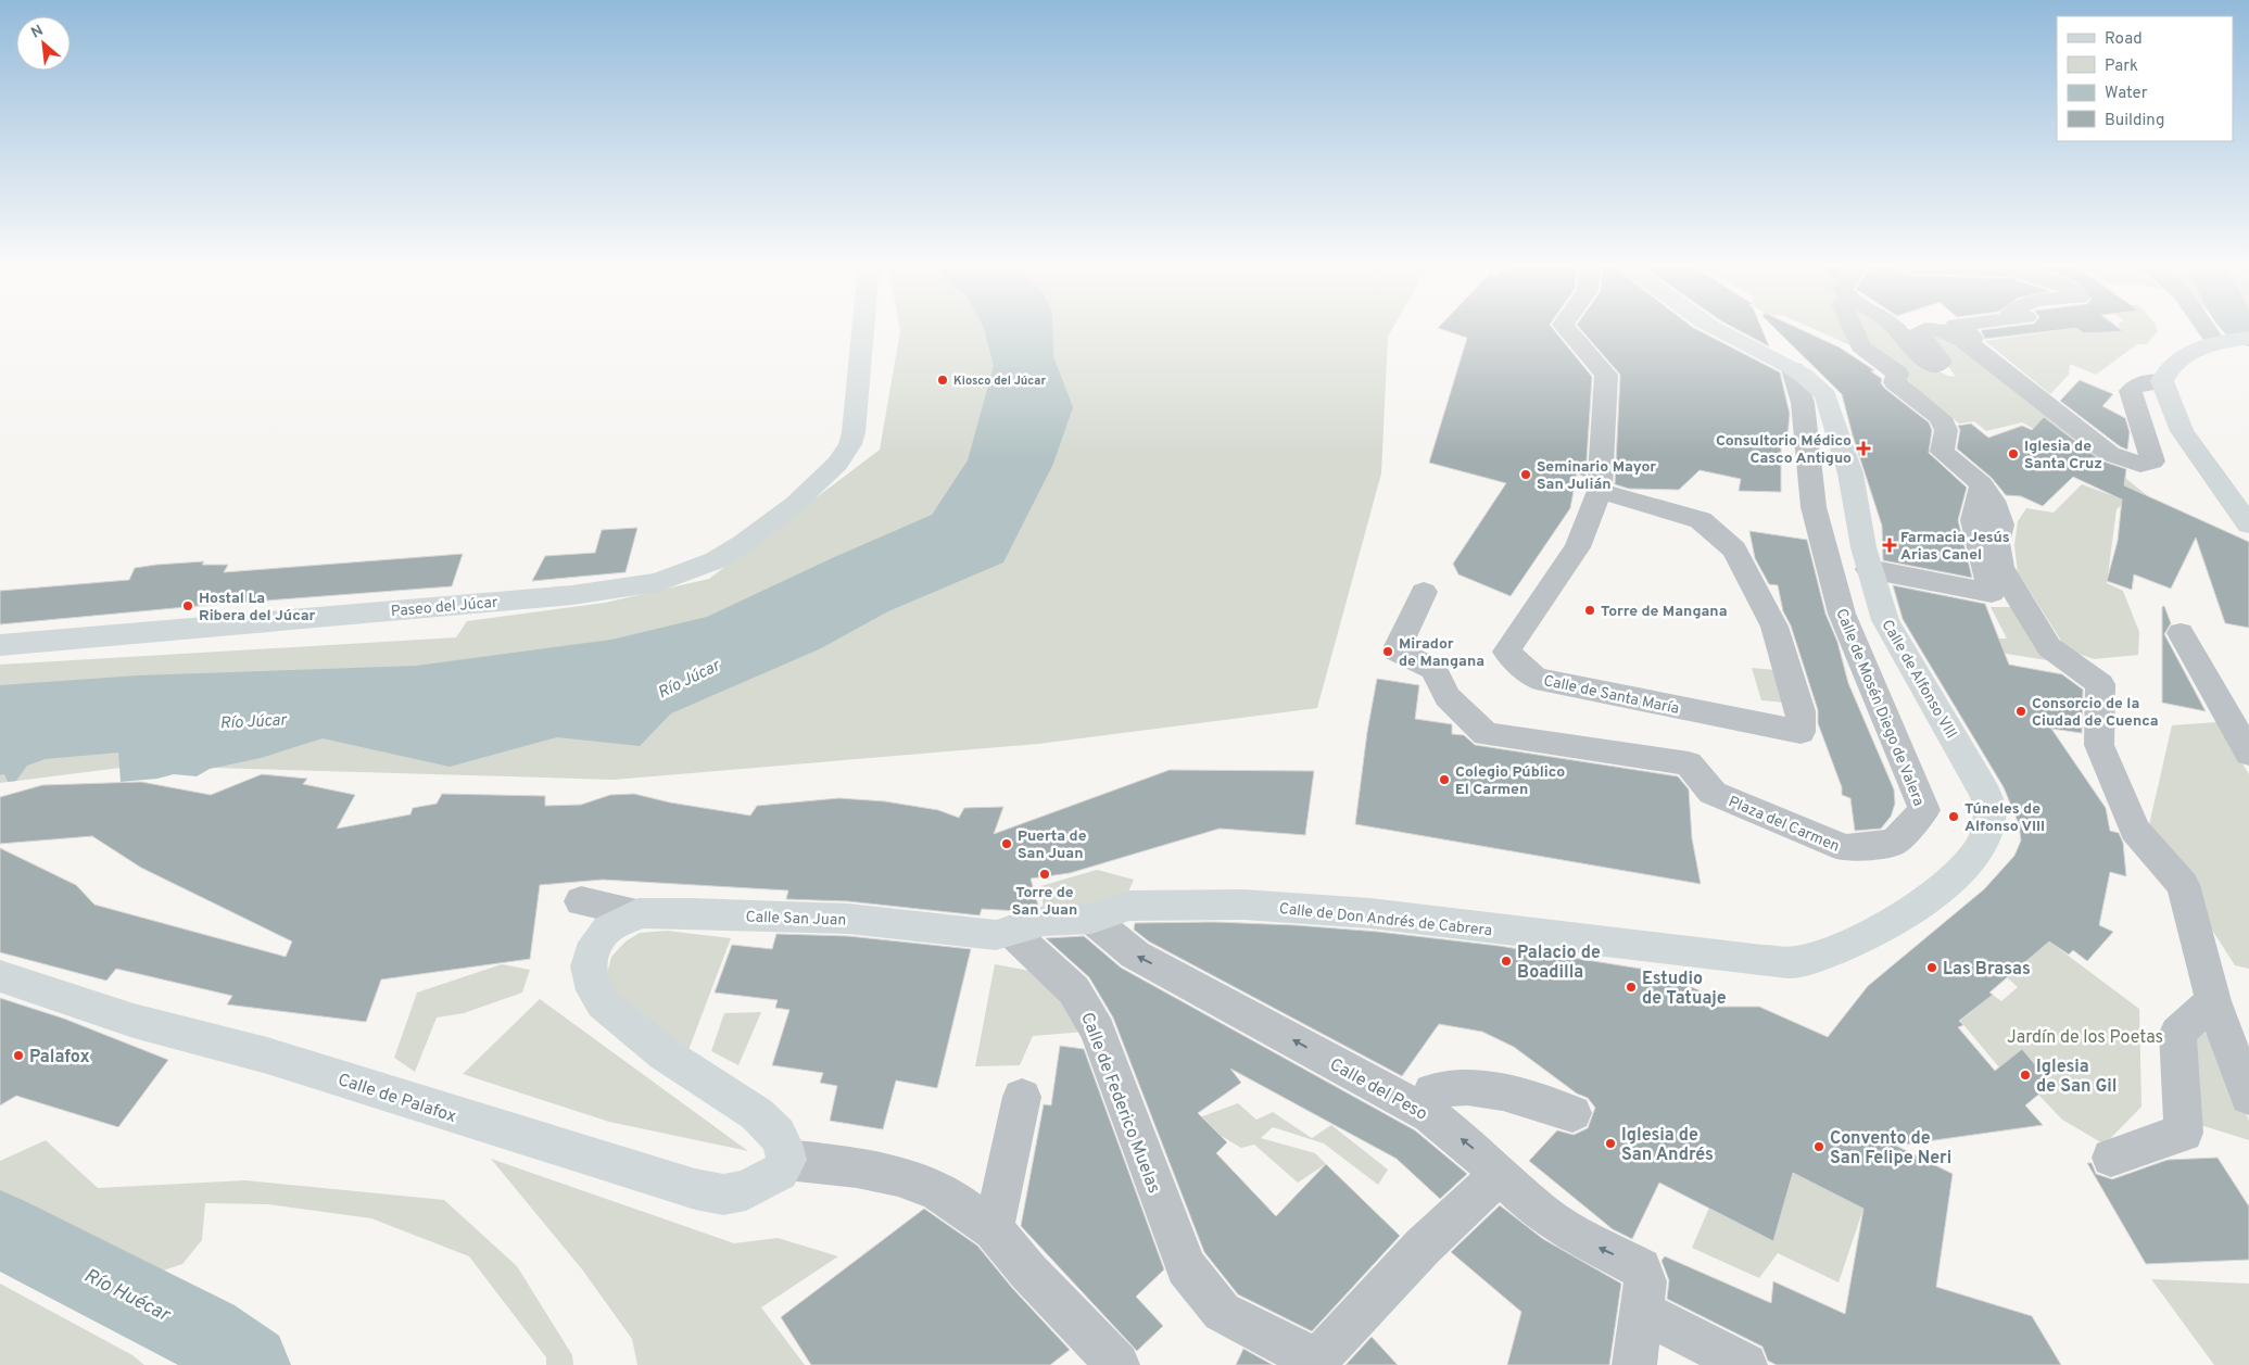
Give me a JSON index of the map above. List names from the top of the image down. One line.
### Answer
{"streets":{"street":["Paseo del Júcar","Calle de Alfonso VIII","Calle de Santa María","Calle de Mosén Diego de Valera","Plaza del Carmen","Calle San Juan","Calle de Don Andrés de Cabrera","Calle del Peso","Calle de Palafox","Calle de Federico Muelas"]},"crossings":[["Calle de Alfonso VIII","Calle de Mosén Diego de Valera"],["Calle de Alfonso VIII","Calle de Don Andrés de Cabrera"],["Calle de Mosén Diego de Valera","Plaza del Carmen"],["Calle San Juan","Calle de Don Andrés de Cabrera"],["Calle San Juan","Calle de Federico Muelas"],["Calle de Don Andrés de Cabrera","Calle del Peso"],["Calle de Don Andrés de Cabrera","Calle de Federico Muelas"],["Calle del Peso","Calle de Federico Muelas"]],"one_way":["Calle del Peso"],"water":["Río Júcar","Río Huécar"],"parks":["Jardín de los Poetas"],"places":{"other":["Kiosco del Júcar","Iglesia de Santa Cruz","Seminario Mayor San Julián","Hostal La Ribera del Júcar","Torre de Mangana","Mirador de Mangana","Consorcio de la Ciudad de Cuenca","Colegio Público El Carmen","Túneles de Alfonso VIII","Puerta de San Juan","Torre de San Juan","Palacio de Boadilla","Las Brasas","Estudio de Tatuaje","Palafox","Iglesia de San Gil","Iglesia de San Andrés","Convento de San Felipe Neri"],"health":["Consultorio Médico Casco Antiguo","Farmacia Jesús Arias Canel"]},"legend":["Road","Park","Water","Building"],"north":"top left"}
